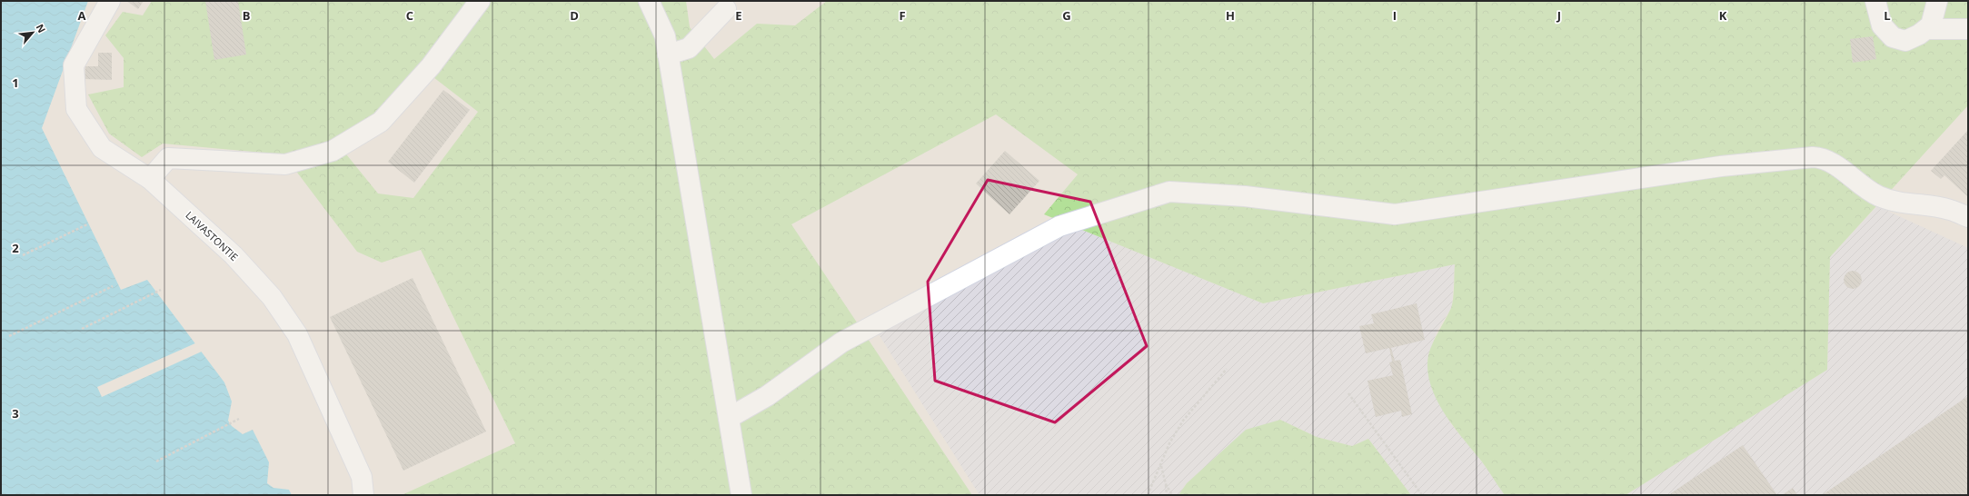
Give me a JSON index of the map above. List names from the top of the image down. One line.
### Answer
{"streets":{"street":["LAIVASTONTIE"]},"north":"top right","grid":{"columns":["A","B","C","D","E","F","G","H","I","J","K","L"],"rows":["1","2","3"]}}
